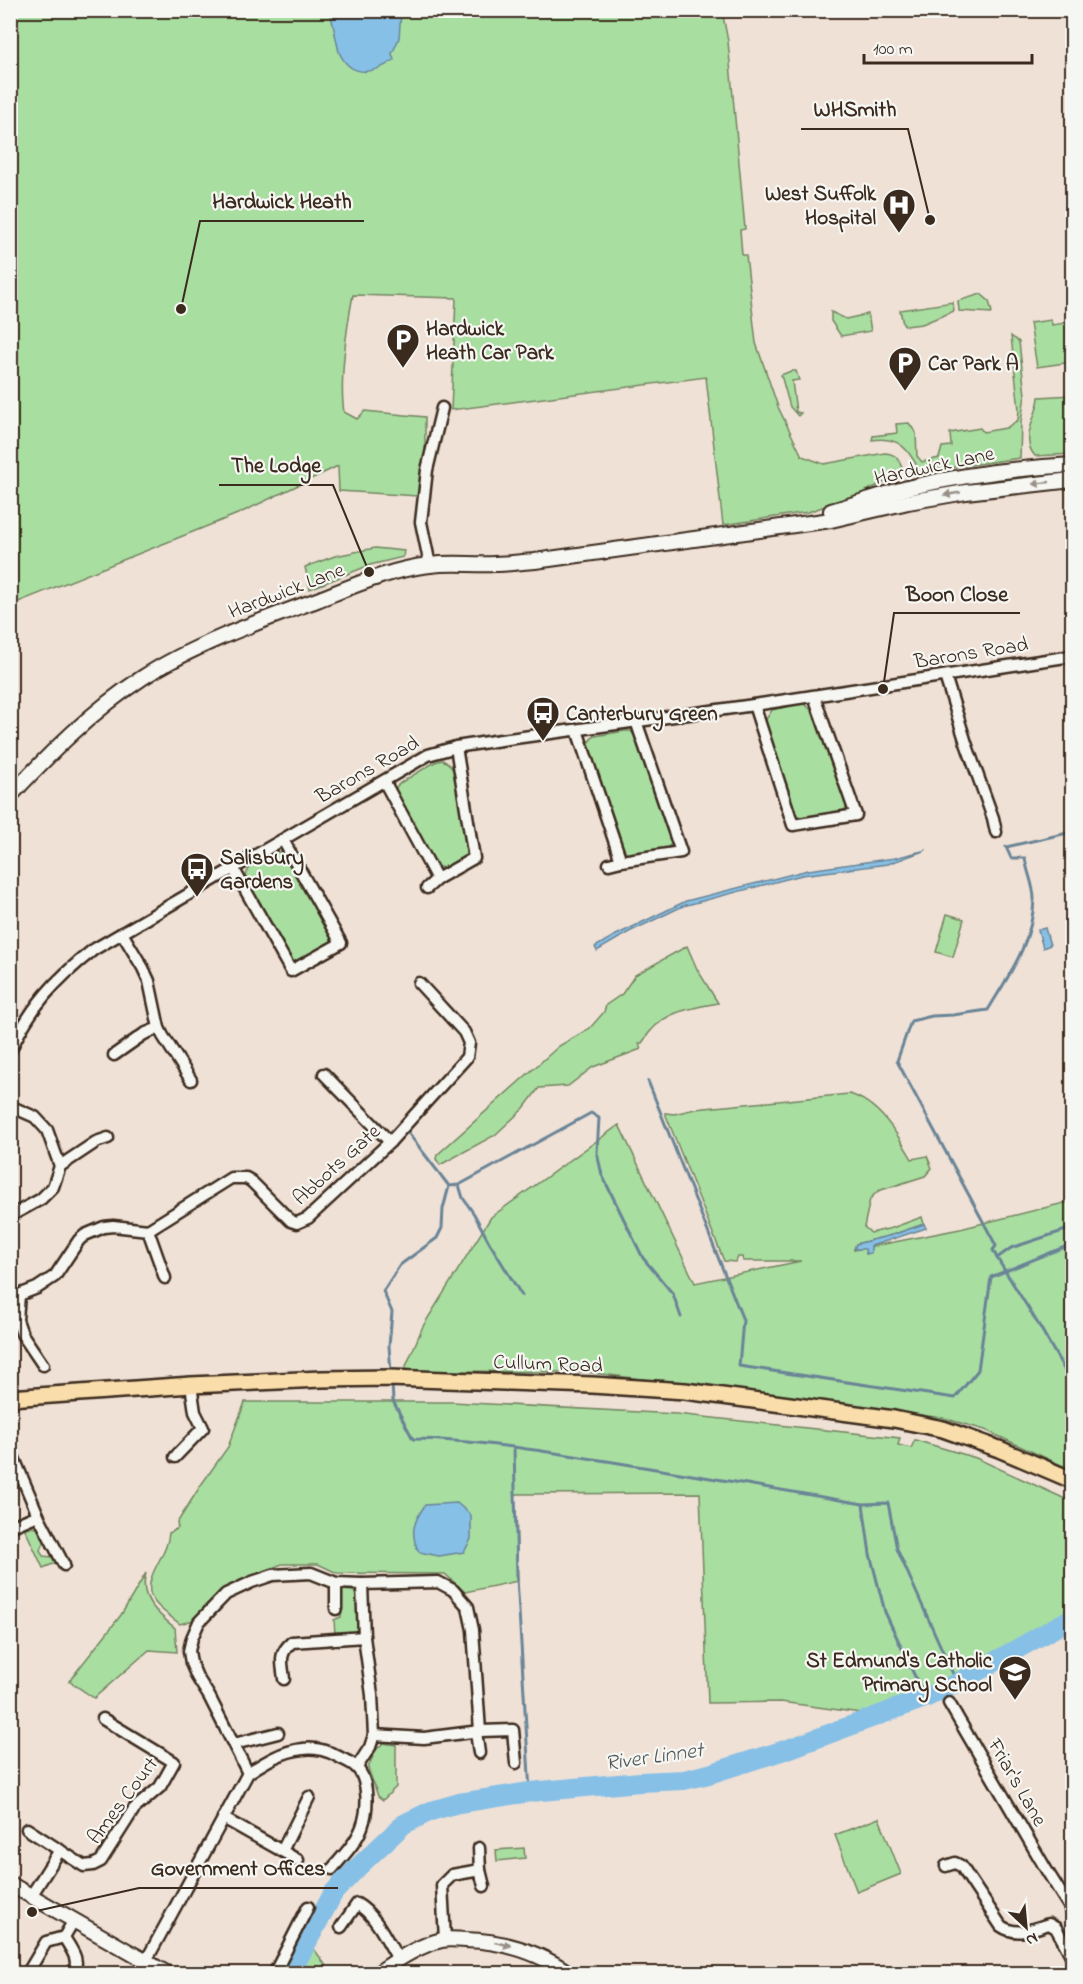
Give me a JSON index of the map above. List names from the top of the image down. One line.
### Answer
{"streets":{"main road":["Cullum Road"],"street":["Hardwick Lane","Barons Road","Abbots Gate","Friar's Lane","Ames Court"]},"water":["River Linnet"],"places":{"other":["WHSmith","Hardwick Heath","The Lodge","Boon Close","Government Offices"],"hospital":["West Suffolk Hospital"],"parking":["Hardwick Heath Car Park","Car Park A"],"bus stop":["Canterbury Green","Salisbury Gardens"],"school or university":["St Edmund's Catholic Primary School"]},"scale_bar":"100 m","north":"bottom right"}
